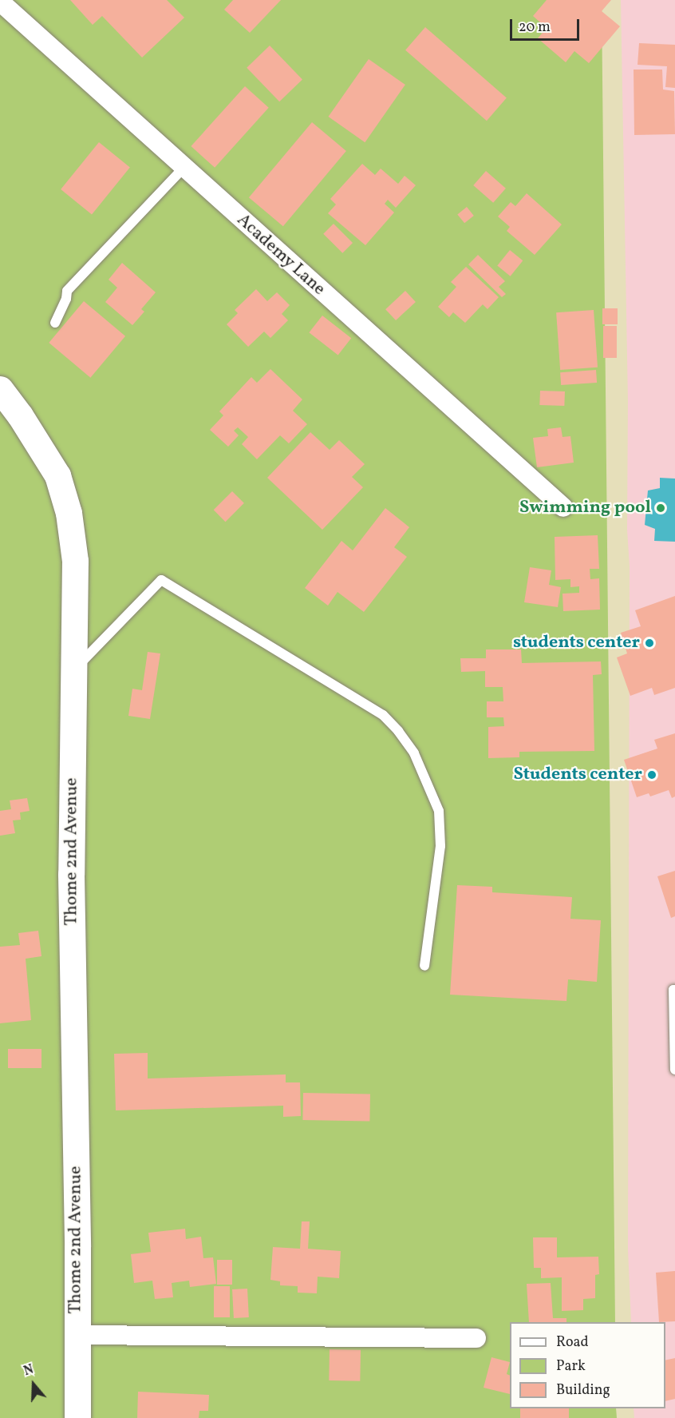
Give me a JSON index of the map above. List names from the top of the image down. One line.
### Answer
{"streets":{"street":["Academy Lane","Thome 2nd Avenue"]},"places":["Swimming pool","students center","Students center"],"legend":["Road","Park","Building"],"scale_bar":"20 m","north":"top"}
